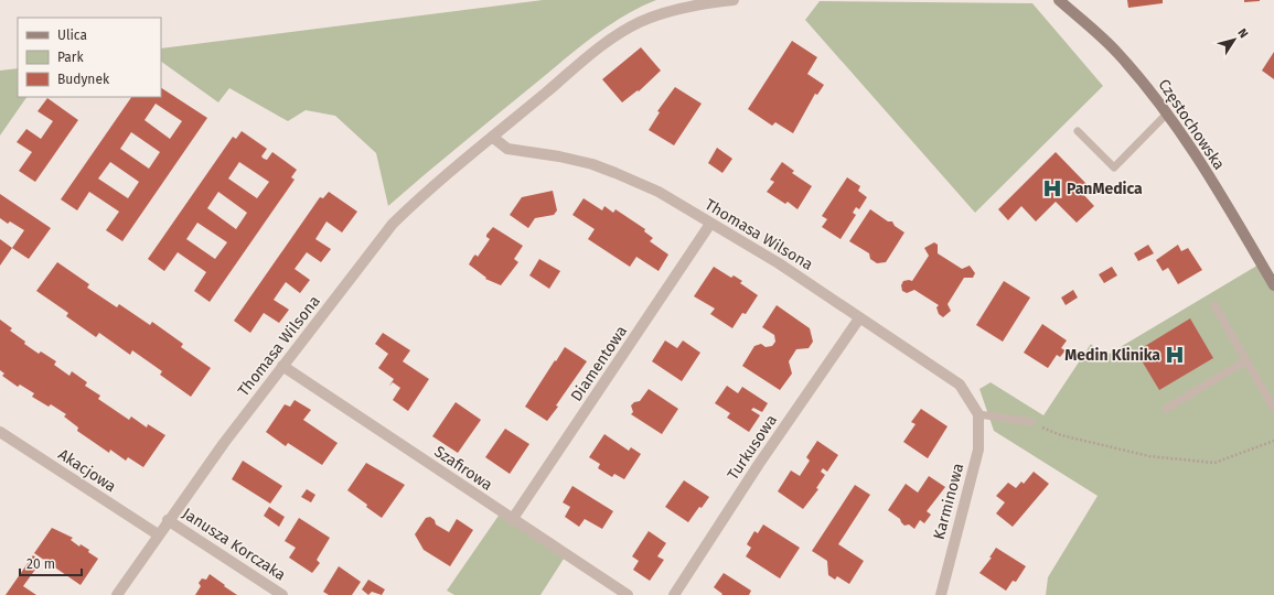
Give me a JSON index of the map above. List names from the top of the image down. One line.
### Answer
{"streets":{"main road":["Częstochowska"],"street":["Thomasa Wilsona","Diamentowa","Turkusowa","Szafirowa","Akacjowa","Karminowa","Janusza Korczaka"]},"crossings":[["Thomasa Wilsona","Diamentowa"],["Thomasa Wilsona","Turkusowa"],["Thomasa Wilsona","Szafirowa"],["Thomasa Wilsona","Akacjowa"],["Thomasa Wilsona","Karminowa"],["Thomasa Wilsona","Janusza Korczaka"],["Diamentowa","Szafirowa"]],"places":{"hospital":["PanMedica","Medin Klinika"]},"legend":["Ulica","Park","Budynek"],"scale_bar":"20 m","north":"top right"}
